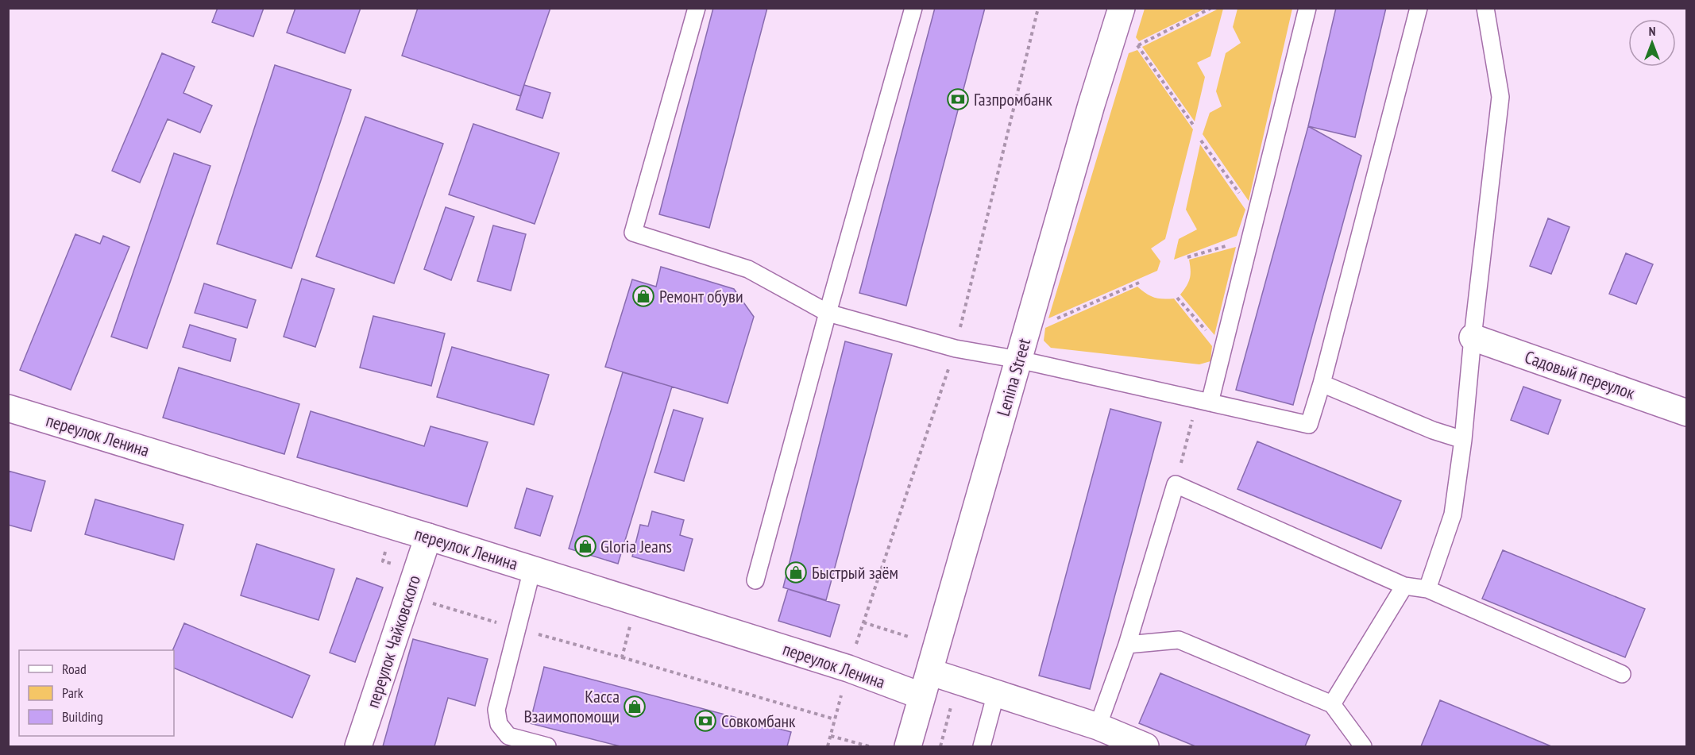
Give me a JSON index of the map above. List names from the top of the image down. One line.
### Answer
{"streets":{"street":["Садовый переулок","Lenina Street","переулок Ленина","переулок Чайковского"]},"crossings":[["Lenina Street","переулок Ленина"],["переулок Ленина","переулок Чайковского"]],"places":{"bank":["Газпромбанк","Совкомбанк"],"shop":["Ремонт обуви","Gloria Jeans","Быстрый заём","Касса Взаимопомощи"]},"legend":["Road","Park","Building"],"north":"top"}
